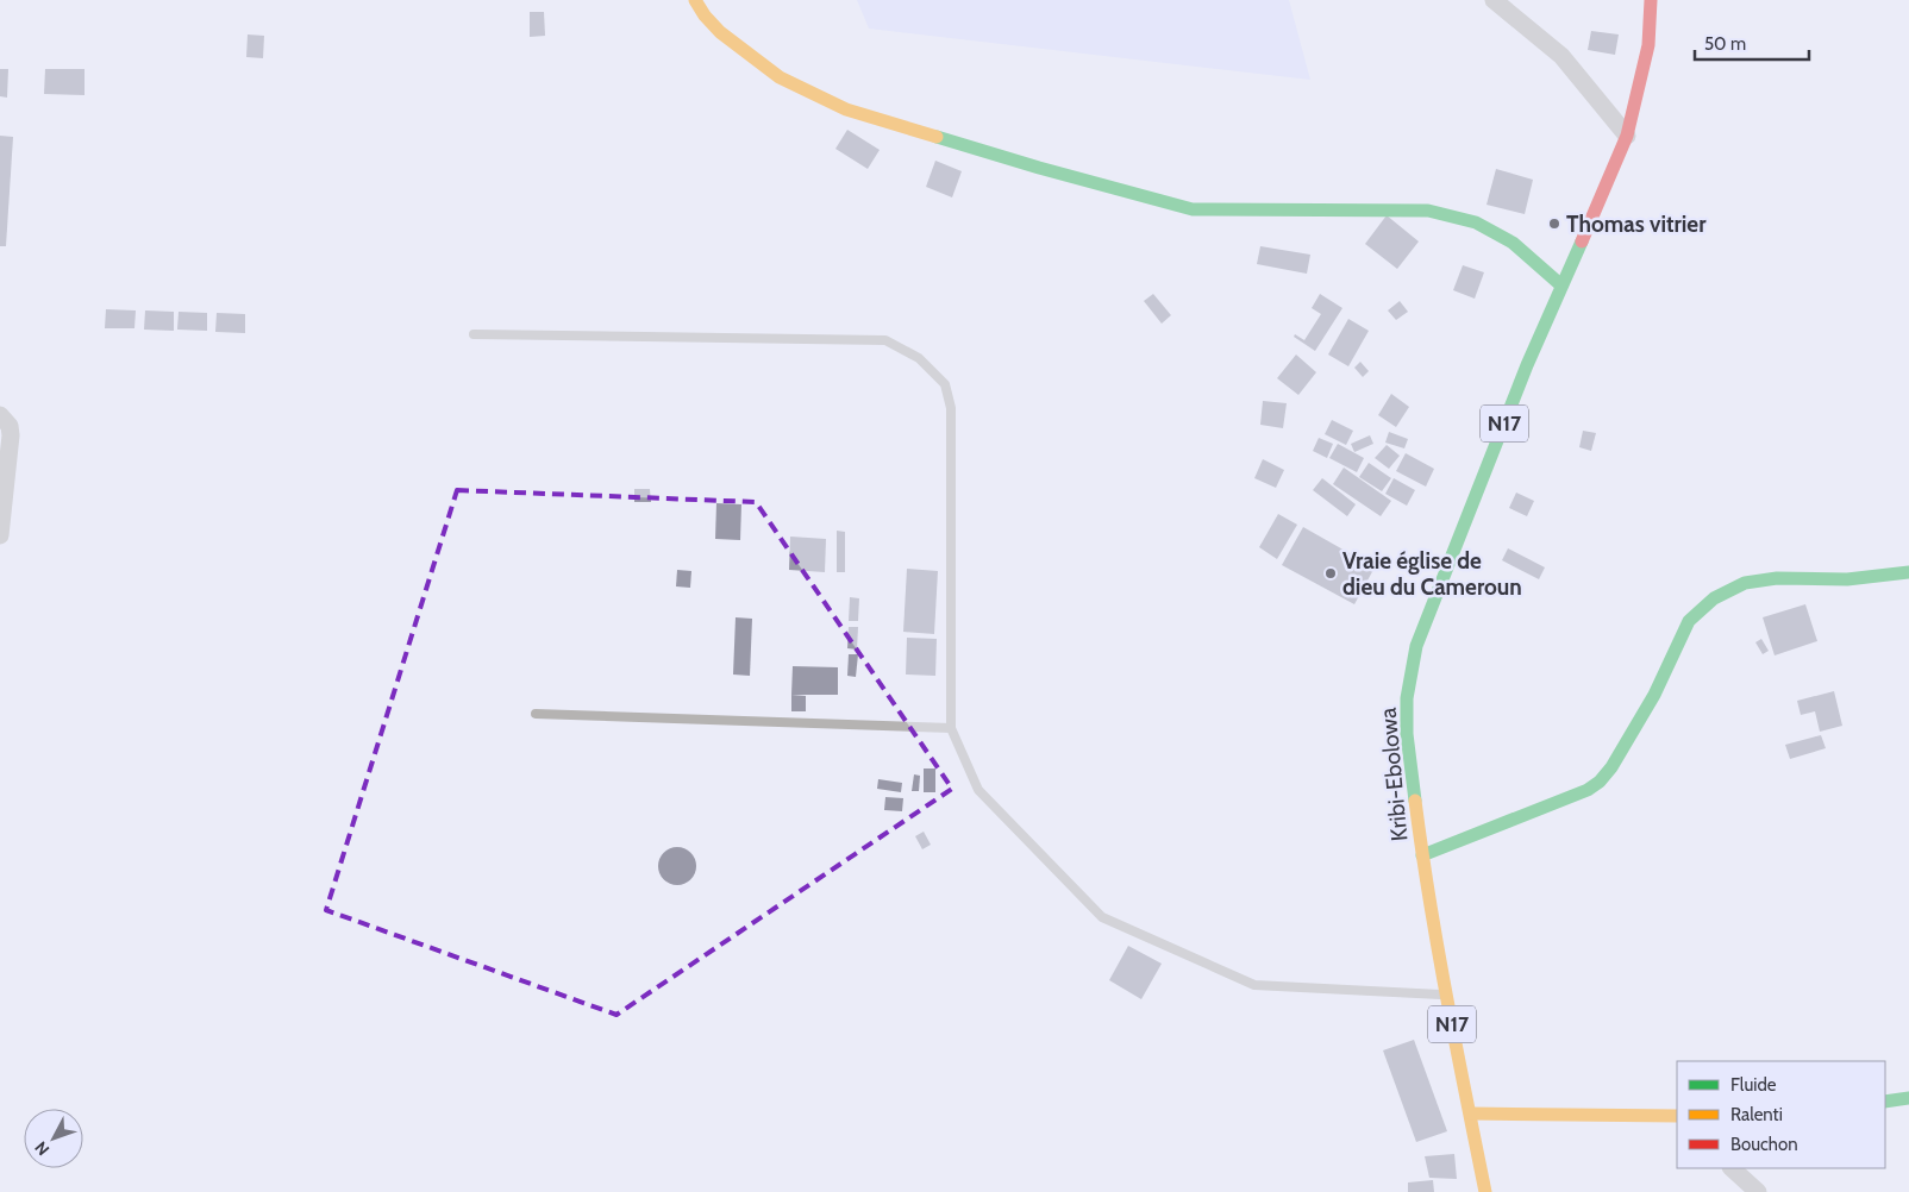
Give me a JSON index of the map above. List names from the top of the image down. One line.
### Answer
{"streets":{"main road":["N17","Kribi-Ebolowa"]},"places":["Thomas vitrier","Vraie église de dieu du Cameroun"],"legend":["Fluide","Ralenti","Bouchon"],"scale_bar":"50 m","north":"bottom left"}
